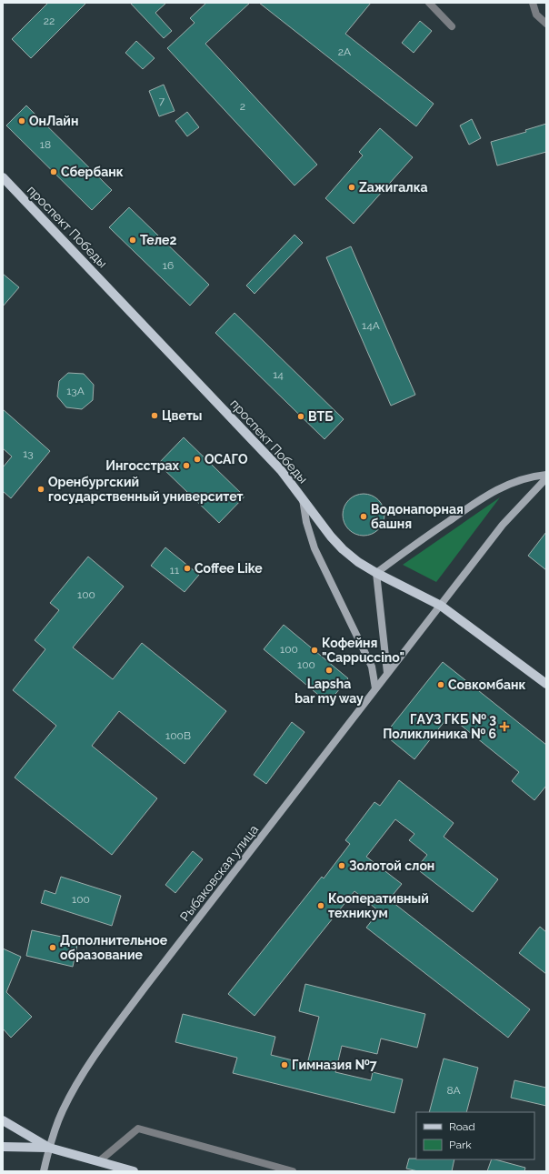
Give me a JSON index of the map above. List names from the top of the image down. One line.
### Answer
{"streets":{"main road":["проспект Победы","Рыбаковская улица"]},"crossings":[["проспект Победы","Рыбаковская улица"]],"places":{"other":["ОнЛайн","Сбербанк","Zажигалка","Теле2","Цветы","ВТБ","ОСАГО","Ингосстрах","Оренбургский государственный университет","Водонапорная башня","Coffee Like","Кофейня \"Cappuccino\"","Lapsha bar my way","Совкомбанк","Золотой слон","Кооперативный техникум","Дополнительное образование","Гимназия №7"],"health":["ГАУЗ ГКБ № 3 Поликлиника № 6"]},"house_numbers":["22","2А","7","2","18","16","14А","14","13А","13","11","100","100","100","100В","100","8А"],"legend":["Road","Park"]}
